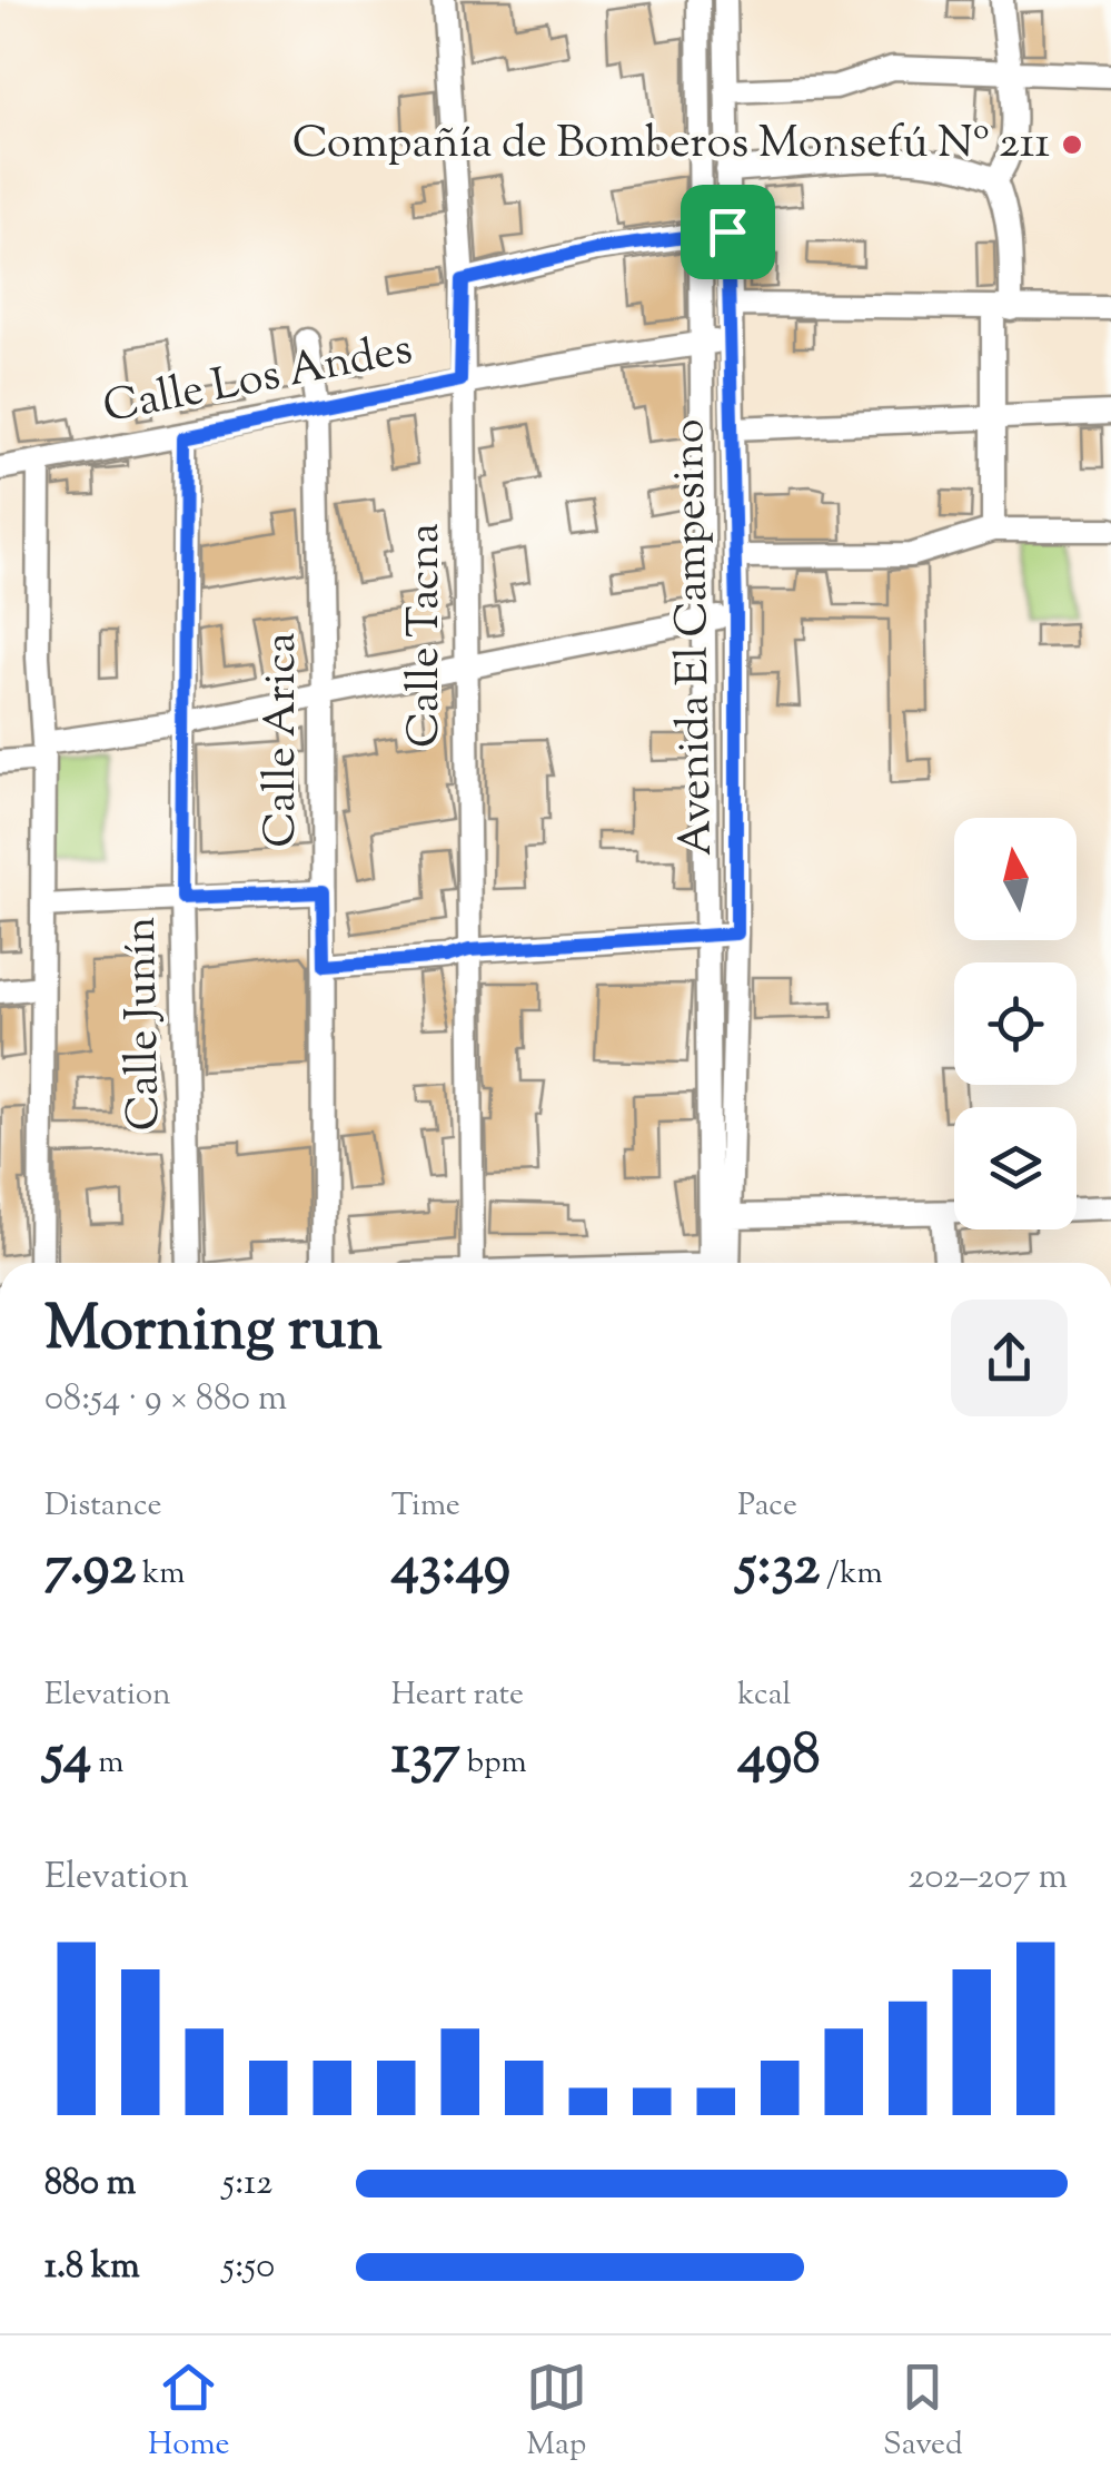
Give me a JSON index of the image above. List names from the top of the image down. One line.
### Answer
{"streets":{"street":["Calle Los Andes","Calle Tacna","Avenida El Campesino","Calle Arica","Calle Junín"]},"crossings":[["Calle Los Andes","Calle Tacna"],["Calle Los Andes","Avenida El Campesino"],["Calle Los Andes","Calle Arica"],["Calle Los Andes","Calle Junín"]],"places":["Compañía de Bomberos Monsefú Nº 211"],"north":"top","page":{"heading":["Morning run","08:54 · 9 × 880 m"],"stats":[["Distance","7.92 km"],["Time","43:49"],["Pace","5:32 /km"],["Elevation","54 m"],["Heart rate","137 bpm"],["kcal","498"]],"chart":["Elevation","202–207 m"],"list":[{"name":"880 m","note":"5:12"},{"name":"1.8 km","note":"5:50"}],"tabs":["Home","Map","Saved"]}}
